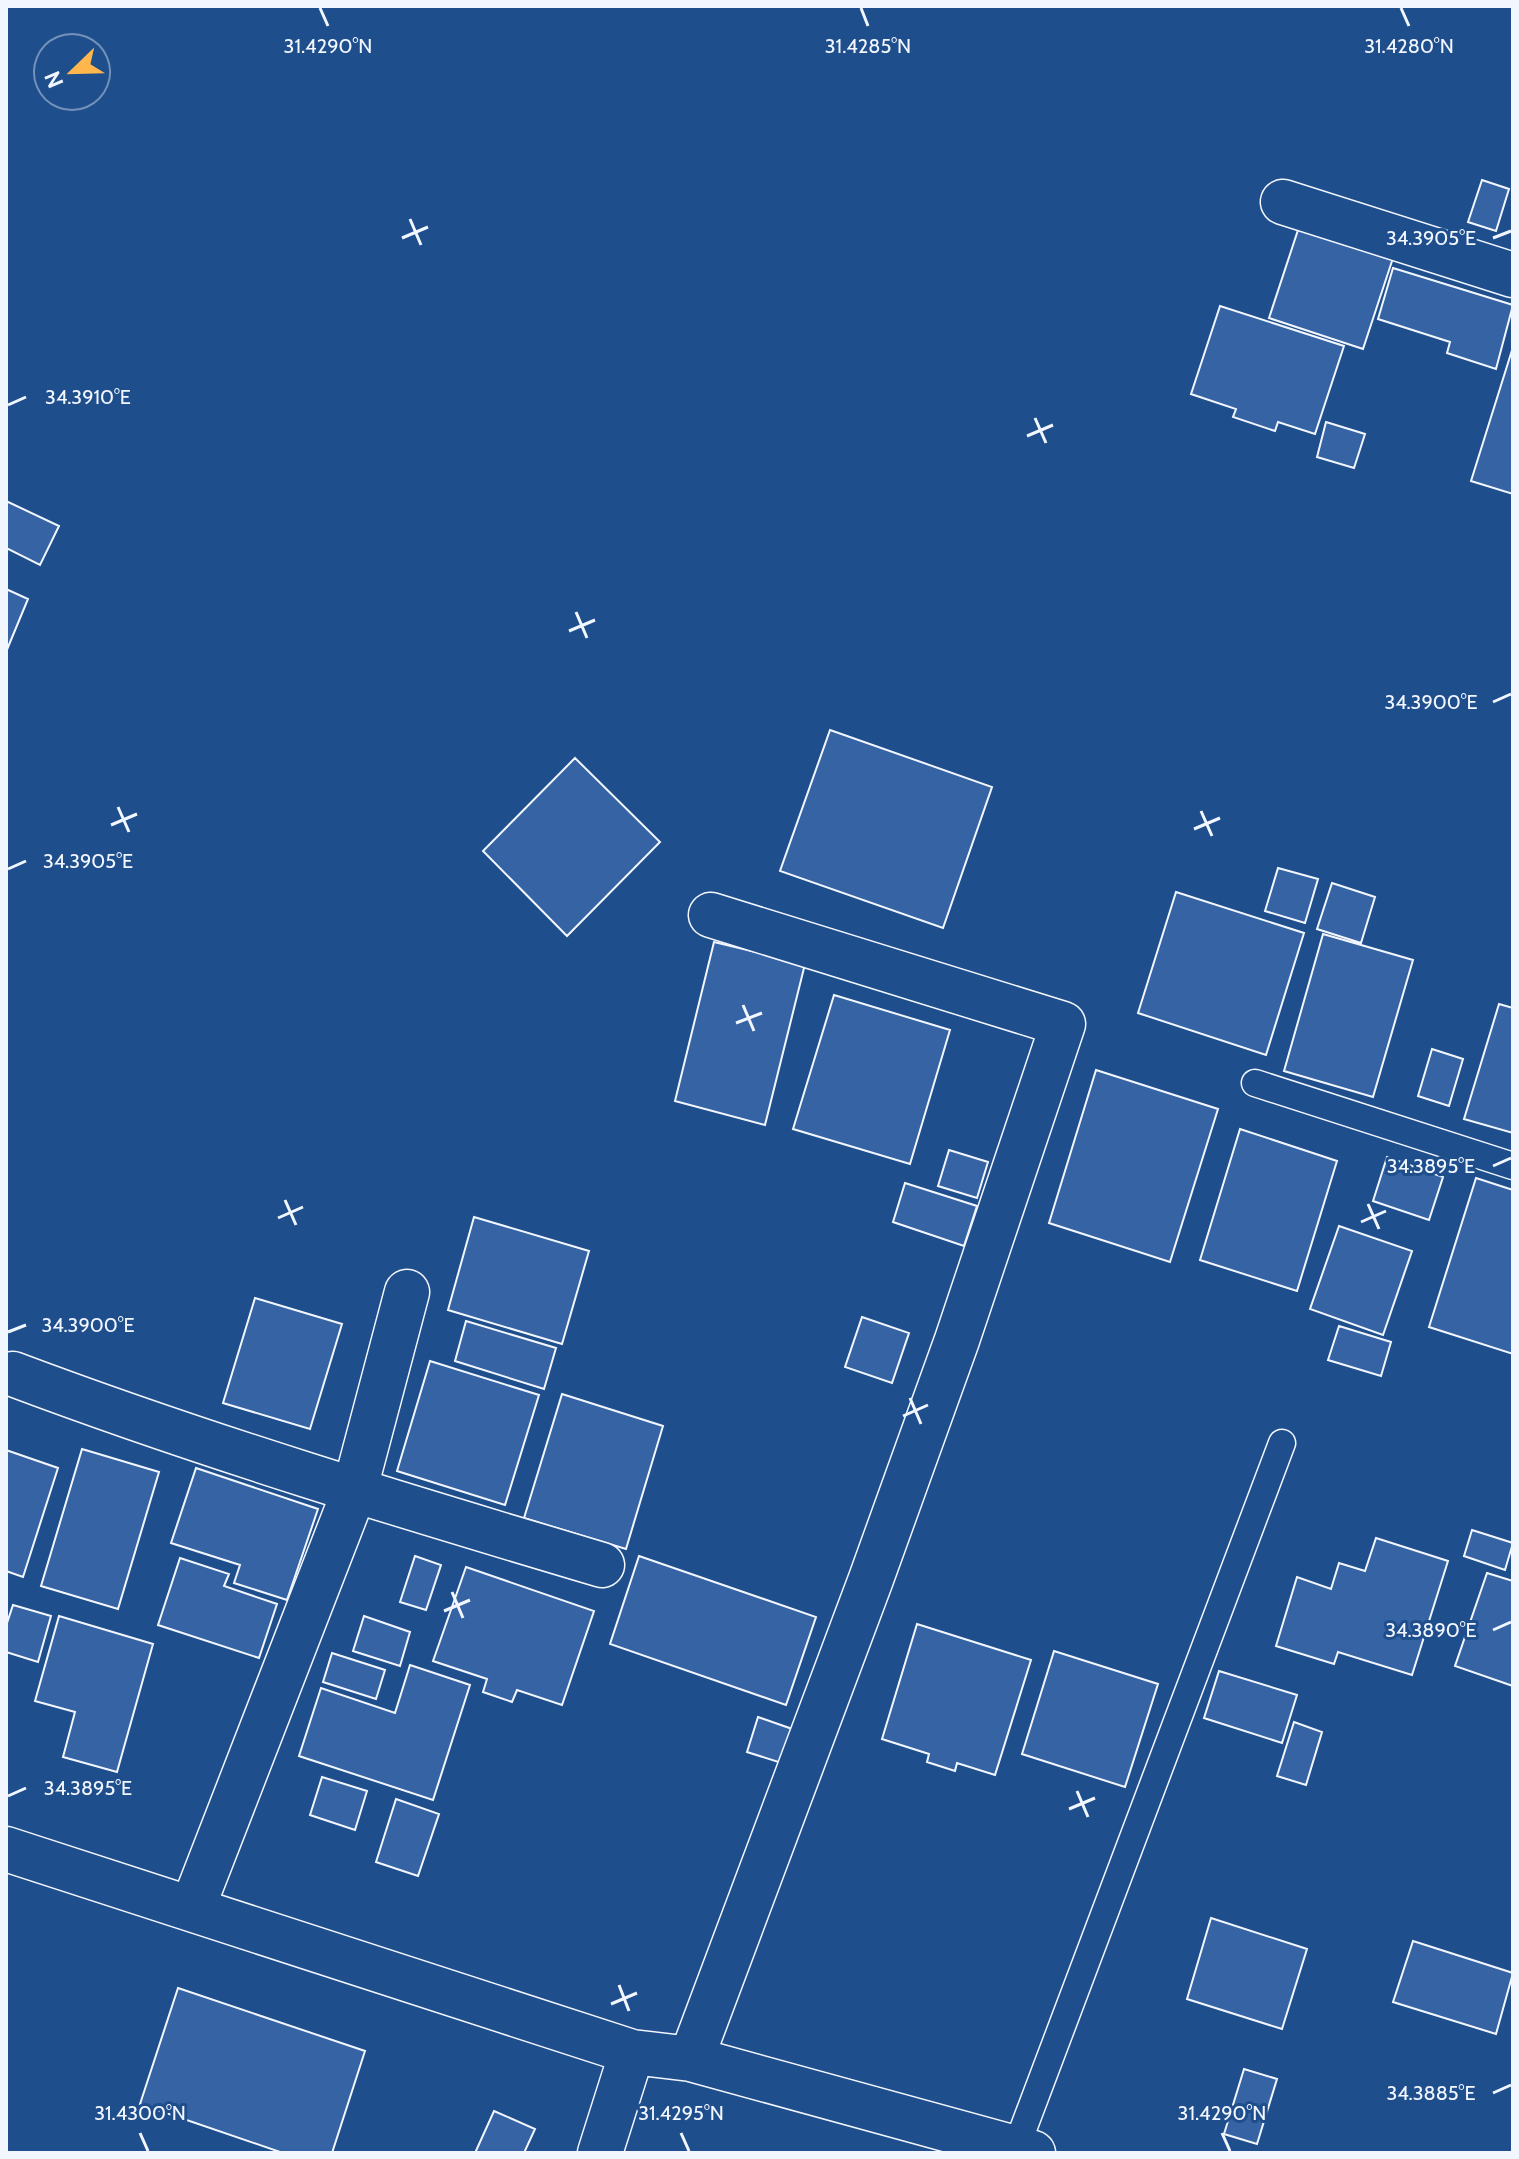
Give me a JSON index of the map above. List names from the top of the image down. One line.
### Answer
{"north":"bottom left","coordinates":["31.4290°N","31.4285°N","31.4280°N","34.3905°E","34.3910°E","34.3900°E","34.3895°E","34.3890°E","34.3885°E","31.4300°N","31.4295°N"]}
